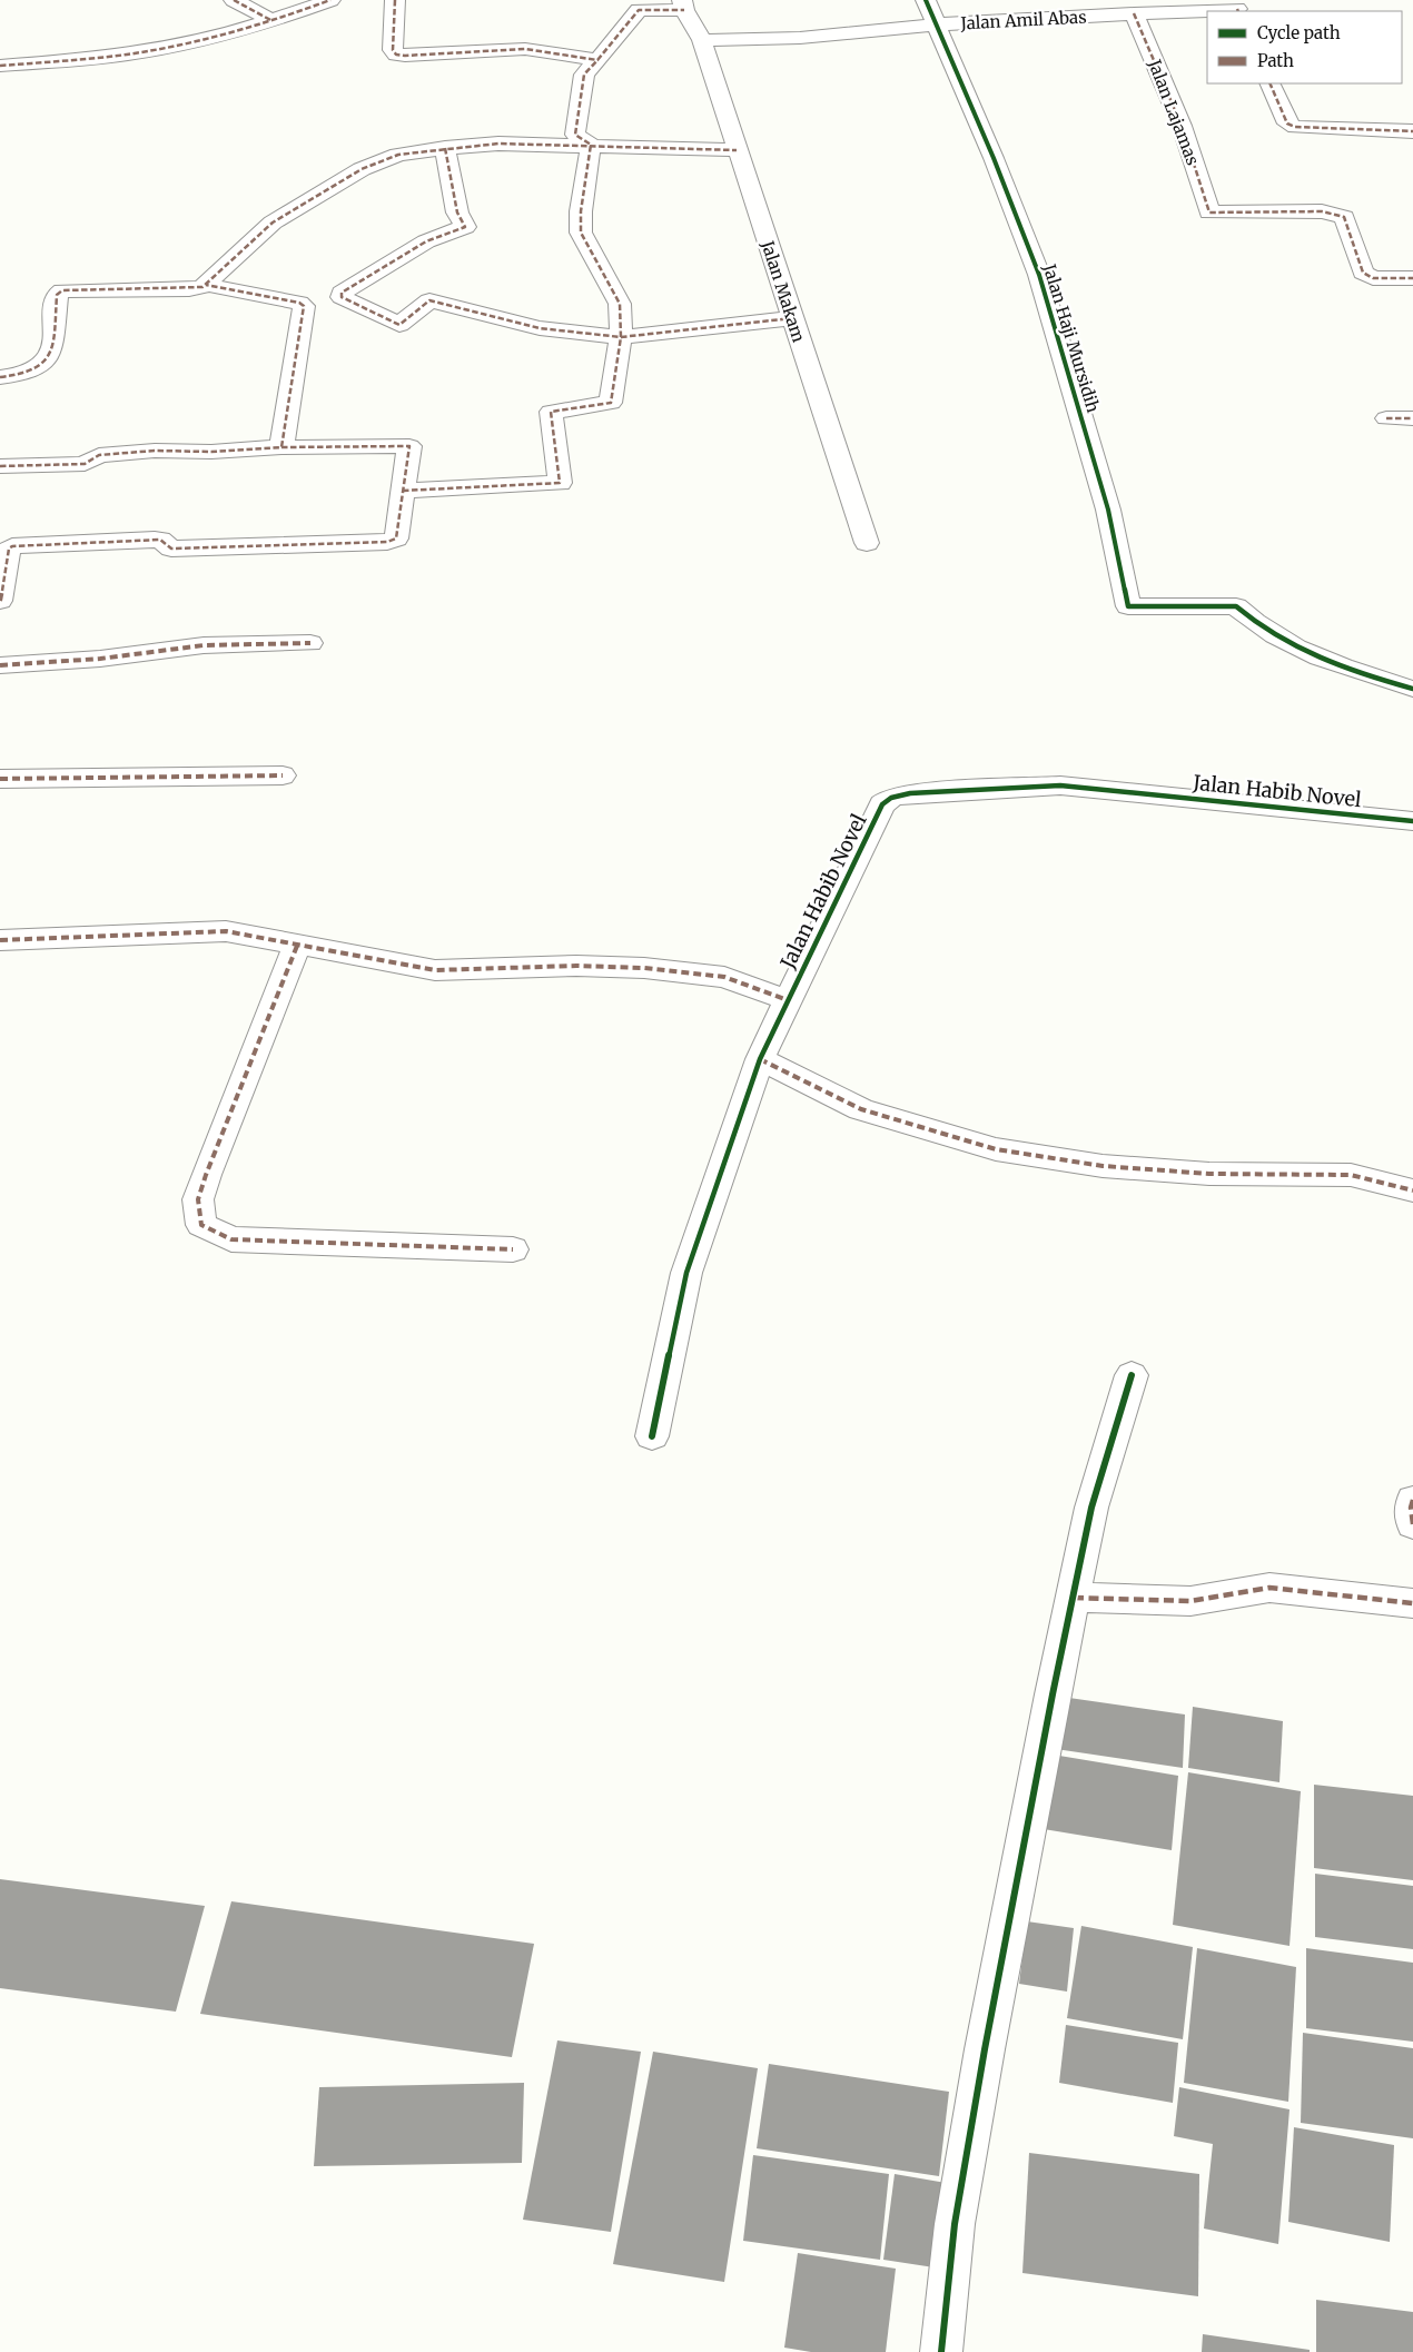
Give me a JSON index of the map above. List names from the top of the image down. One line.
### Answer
{"streets":{"street":["Jalan Amil Abas","Jalan Lajamas","Jalan Makam","Jalan Haji Mursidih","Jalan Habib Novel"]},"crossings":[["Jalan Amil Abas","Jalan Lajamas"],["Jalan Amil Abas","Jalan Makam"],["Jalan Amil Abas","Jalan Haji Mursidih"]],"legend":["Cycle path","Path"]}
